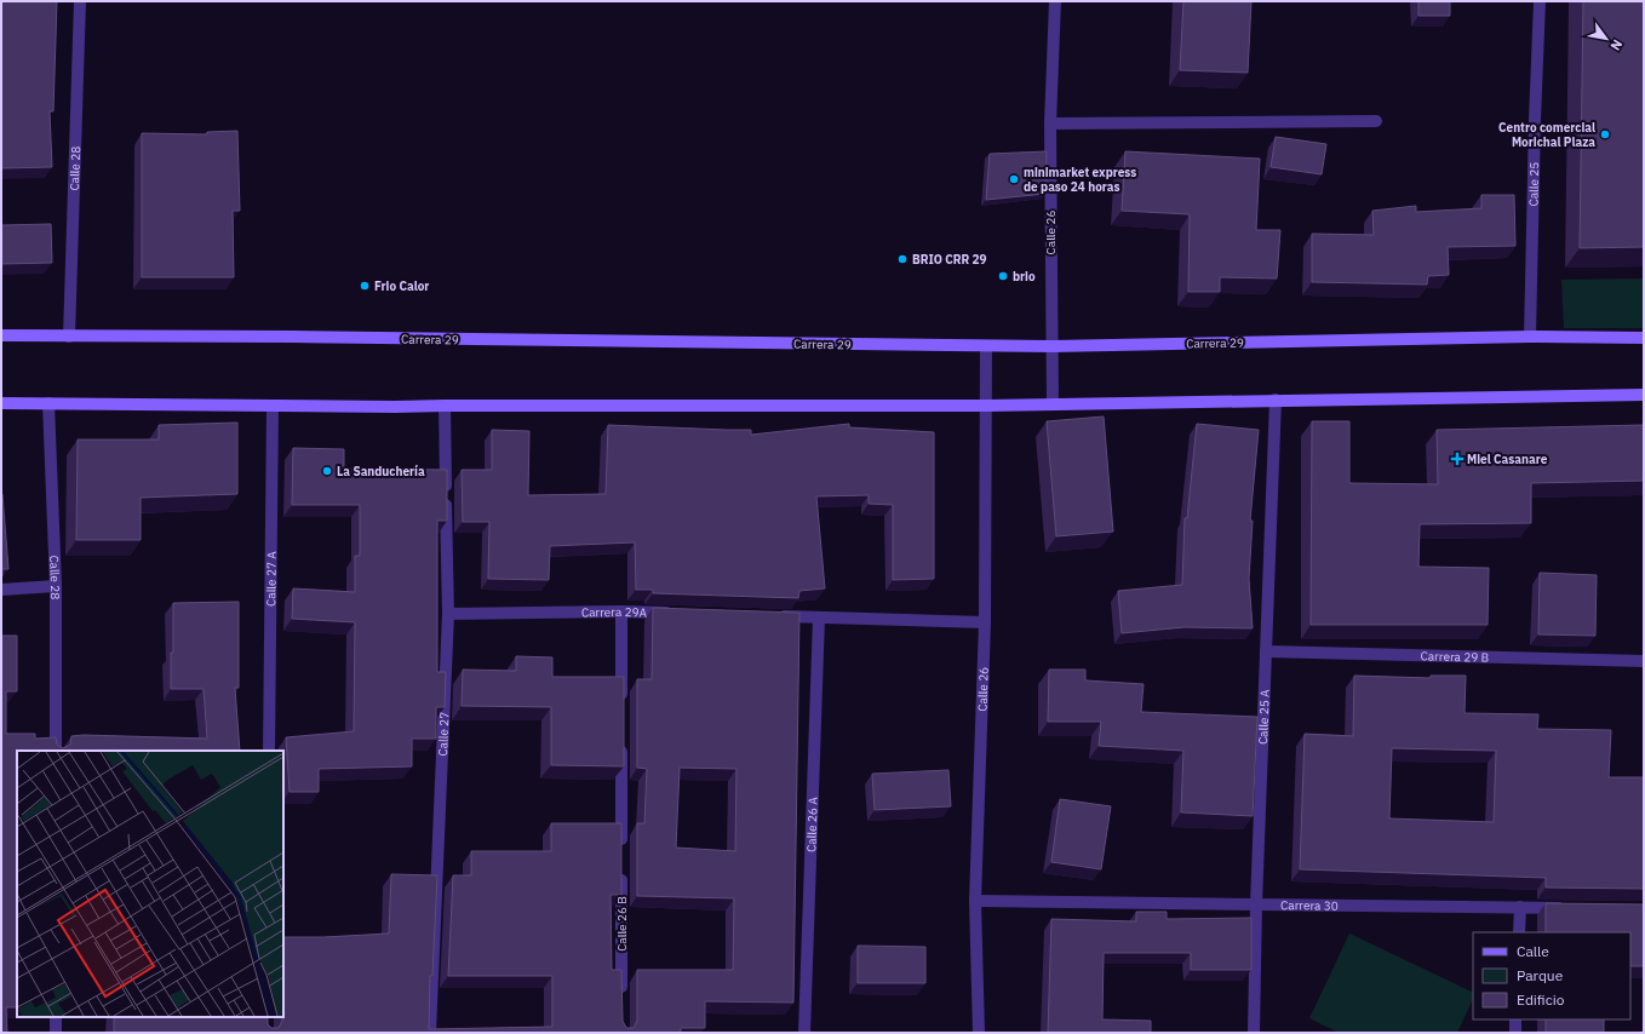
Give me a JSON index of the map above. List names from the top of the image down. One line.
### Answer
{"streets":{"main road":["Carrera 29"],"street":["Calle 28","Calle 25","Calle 26","Calle 27 A","Carrera 29A","Carrera 29 B","Calle 25 A","Calle 27","Calle 26 A","Carrera 30","Calle 26 B"]},"crossings":[["Calle 28","Carrera 29"],["Calle 25","Carrera 29"],["Calle 26","Carrera 29"],["Calle 26","Carrera 30"],["Carrera 29A","Calle 27"],["Carrera 29 B","Calle 25 A"],["Calle 25 A","Carrera 30"]],"places":{"other":["Centro comercial Morichal Plaza","minimarket express de paso 24 horas","BRIO CRR 29","brio","Frio Calor","La Sanduchería"],"health":["Miel Casanare"]},"legend":["Calle","Parque","Edificio"],"north":"bottom right"}
